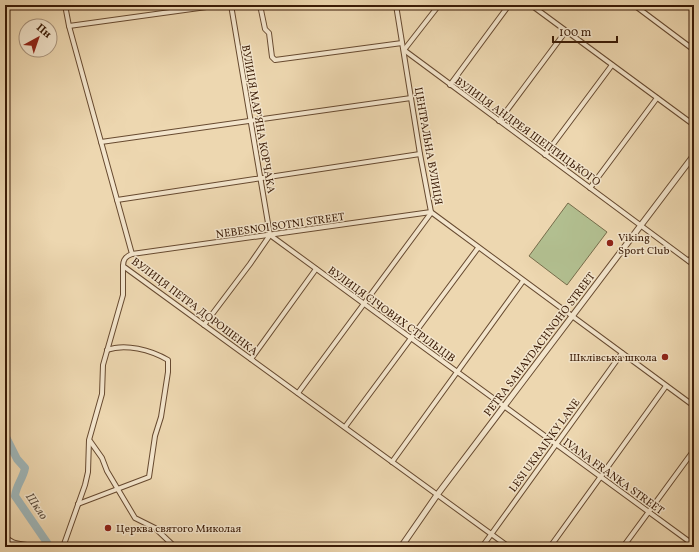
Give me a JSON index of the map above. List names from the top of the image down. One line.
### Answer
{"streets":{"street":["ВУЛИЦЯ МАР'ЯНА КОРЧАКА","ВУЛИЦЯ АНДРЕЯ ШЕПТИЦЬКОГО","ЦЕНТРАЛЬНА ВУЛИЦЯ","NEBESNOI SOTNI STREET","ВУЛИЦЯ ПЕТРА ДОРОШЕНКА","ВУЛИЦЯ СІЧОВИХ СТРІЛЬЦІВ","PETRA SAHAYDACHNOHO STREET","LESI UKRAINKY LANE","IVANA FRANKA STREET"]},"crossings":[["ВУЛИЦЯ МАР'ЯНА КОРЧАКА","NEBESNOI SOTNI STREET"],["ВУЛИЦЯ МАР'ЯНА КОРЧАКА","ВУЛИЦЯ СІЧОВИХ СТРІЛЬЦІВ"],["ВУЛИЦЯ АНДРЕЯ ШЕПТИЦЬКОГО","ЦЕНТРАЛЬНА ВУЛИЦЯ"],["ВУЛИЦЯ АНДРЕЯ ШЕПТИЦЬКОГО","PETRA SAHAYDACHNOHO STREET"],["ЦЕНТРАЛЬНА ВУЛИЦЯ","NEBESNOI SOTNI STREET"],["ЦЕНТРАЛЬНА ВУЛИЦЯ","PETRA SAHAYDACHNOHO STREET"],["ЦЕНТРАЛЬНА ВУЛИЦЯ","LESI UKRAINKY LANE"],["NEBESNOI SOTNI STREET","ВУЛИЦЯ ПЕТРА ДОРОШЕНКА"],["NEBESNOI SOTNI STREET","ВУЛИЦЯ СІЧОВИХ СТРІЛЬЦІВ"],["ВУЛИЦЯ ПЕТРА ДОРОШЕНКА","PETRA SAHAYDACHNOHO STREET"],["ВУЛИЦЯ ПЕТРА ДОРОШЕНКА","LESI UKRAINKY LANE"],["ВУЛИЦЯ СІЧОВИХ СТРІЛЬЦІВ","PETRA SAHAYDACHNOHO STREET"],["ВУЛИЦЯ СІЧОВИХ СТРІЛЬЦІВ","IVANA FRANKA STREET"],["PETRA SAHAYDACHNOHO STREET","IVANA FRANKA STREET"],["LESI UKRAINKY LANE","IVANA FRANKA STREET"]],"water":["Шкло"],"places":["Viking Sport Club","Шклівська школа","Церква святого Миколая"],"scale_bar":"100 m","north":"top right"}
